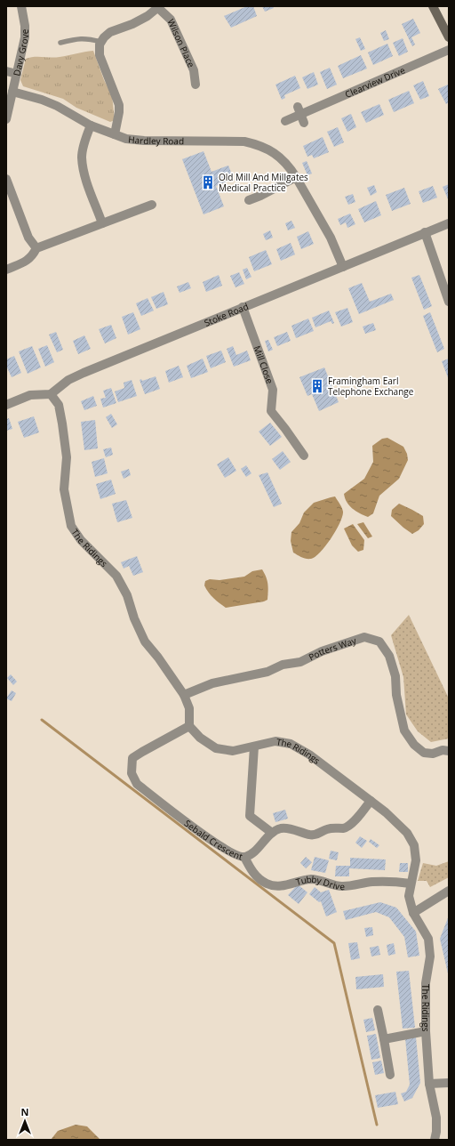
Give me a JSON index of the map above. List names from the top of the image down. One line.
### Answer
{"streets":{"street":["Wilson Place","Davy Grove","Clearview Drive","Hardley Road","Stoke Road","Mill Close","The Ridings","Potters Way","Sebald Crescent","Tubby Drive"]},"crossings":[["Davy Grove","Hardley Road"],["Hardley Road","Stoke Road"],["Stoke Road","Mill Close"],["Stoke Road","The Ridings"],["The Ridings","Potters Way"],["The Ridings","Sebald Crescent"],["The Ridings","Tubby Drive"],["Sebald Crescent","Tubby Drive"]],"places":{"building":["Old Mill And Millgates Medical Practice","Framingham Earl Telephone Exchange"]},"north":"top"}
